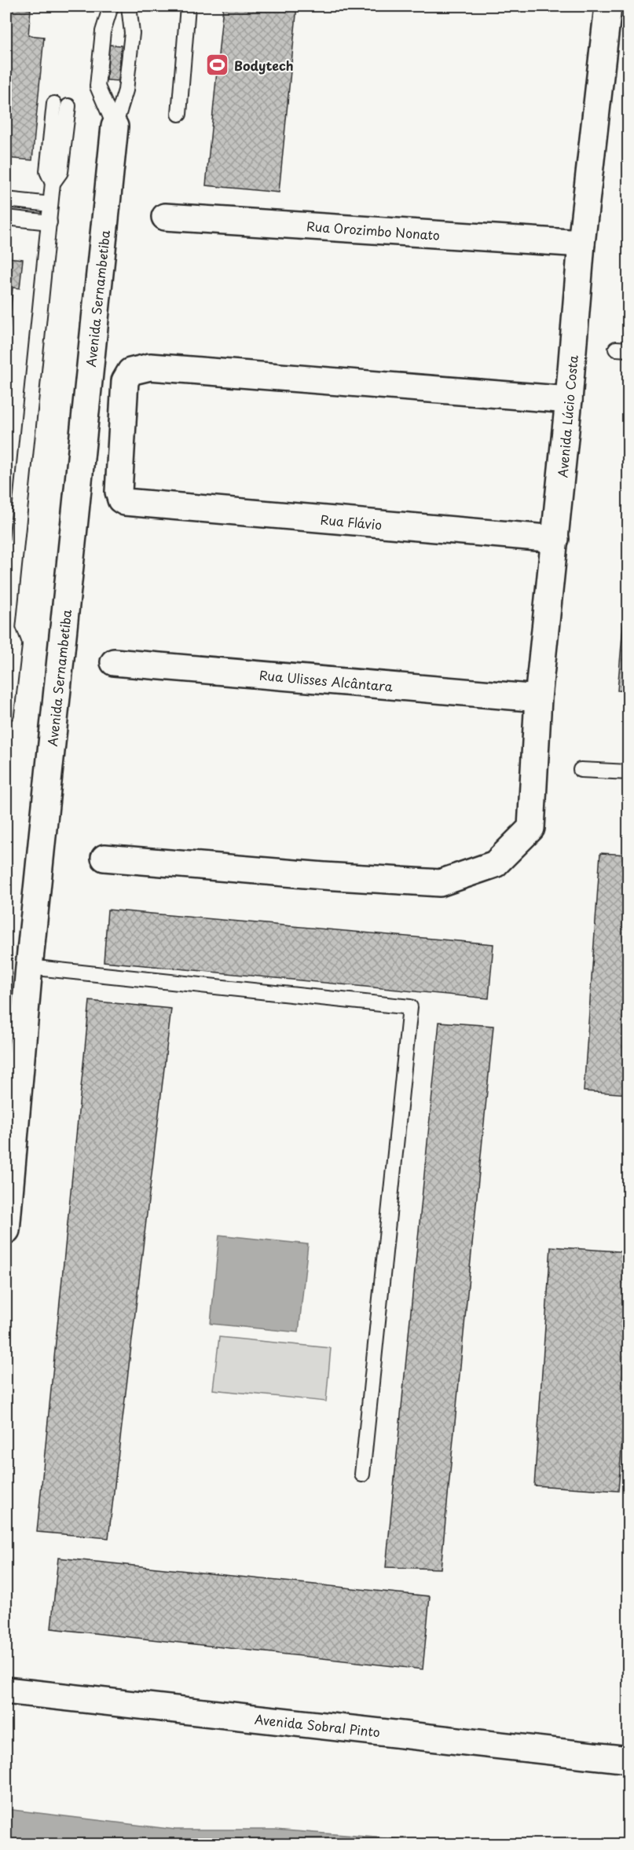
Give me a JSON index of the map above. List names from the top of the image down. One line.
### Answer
{"streets":{"street":["Rua Orozimbo Nonato","Avenida Sernambetiba","Avenida Lúcio Costa","Rua Flávio","Rua Ulisses Alcântara","Avenida Sobral Pinto"]},"crossings":[["Rua Orozimbo Nonato","Avenida Lúcio Costa"],["Avenida Lúcio Costa","Rua Flávio"],["Avenida Lúcio Costa","Rua Ulisses Alcântara"]],"places":{"sports":["Bodytech"]}}
